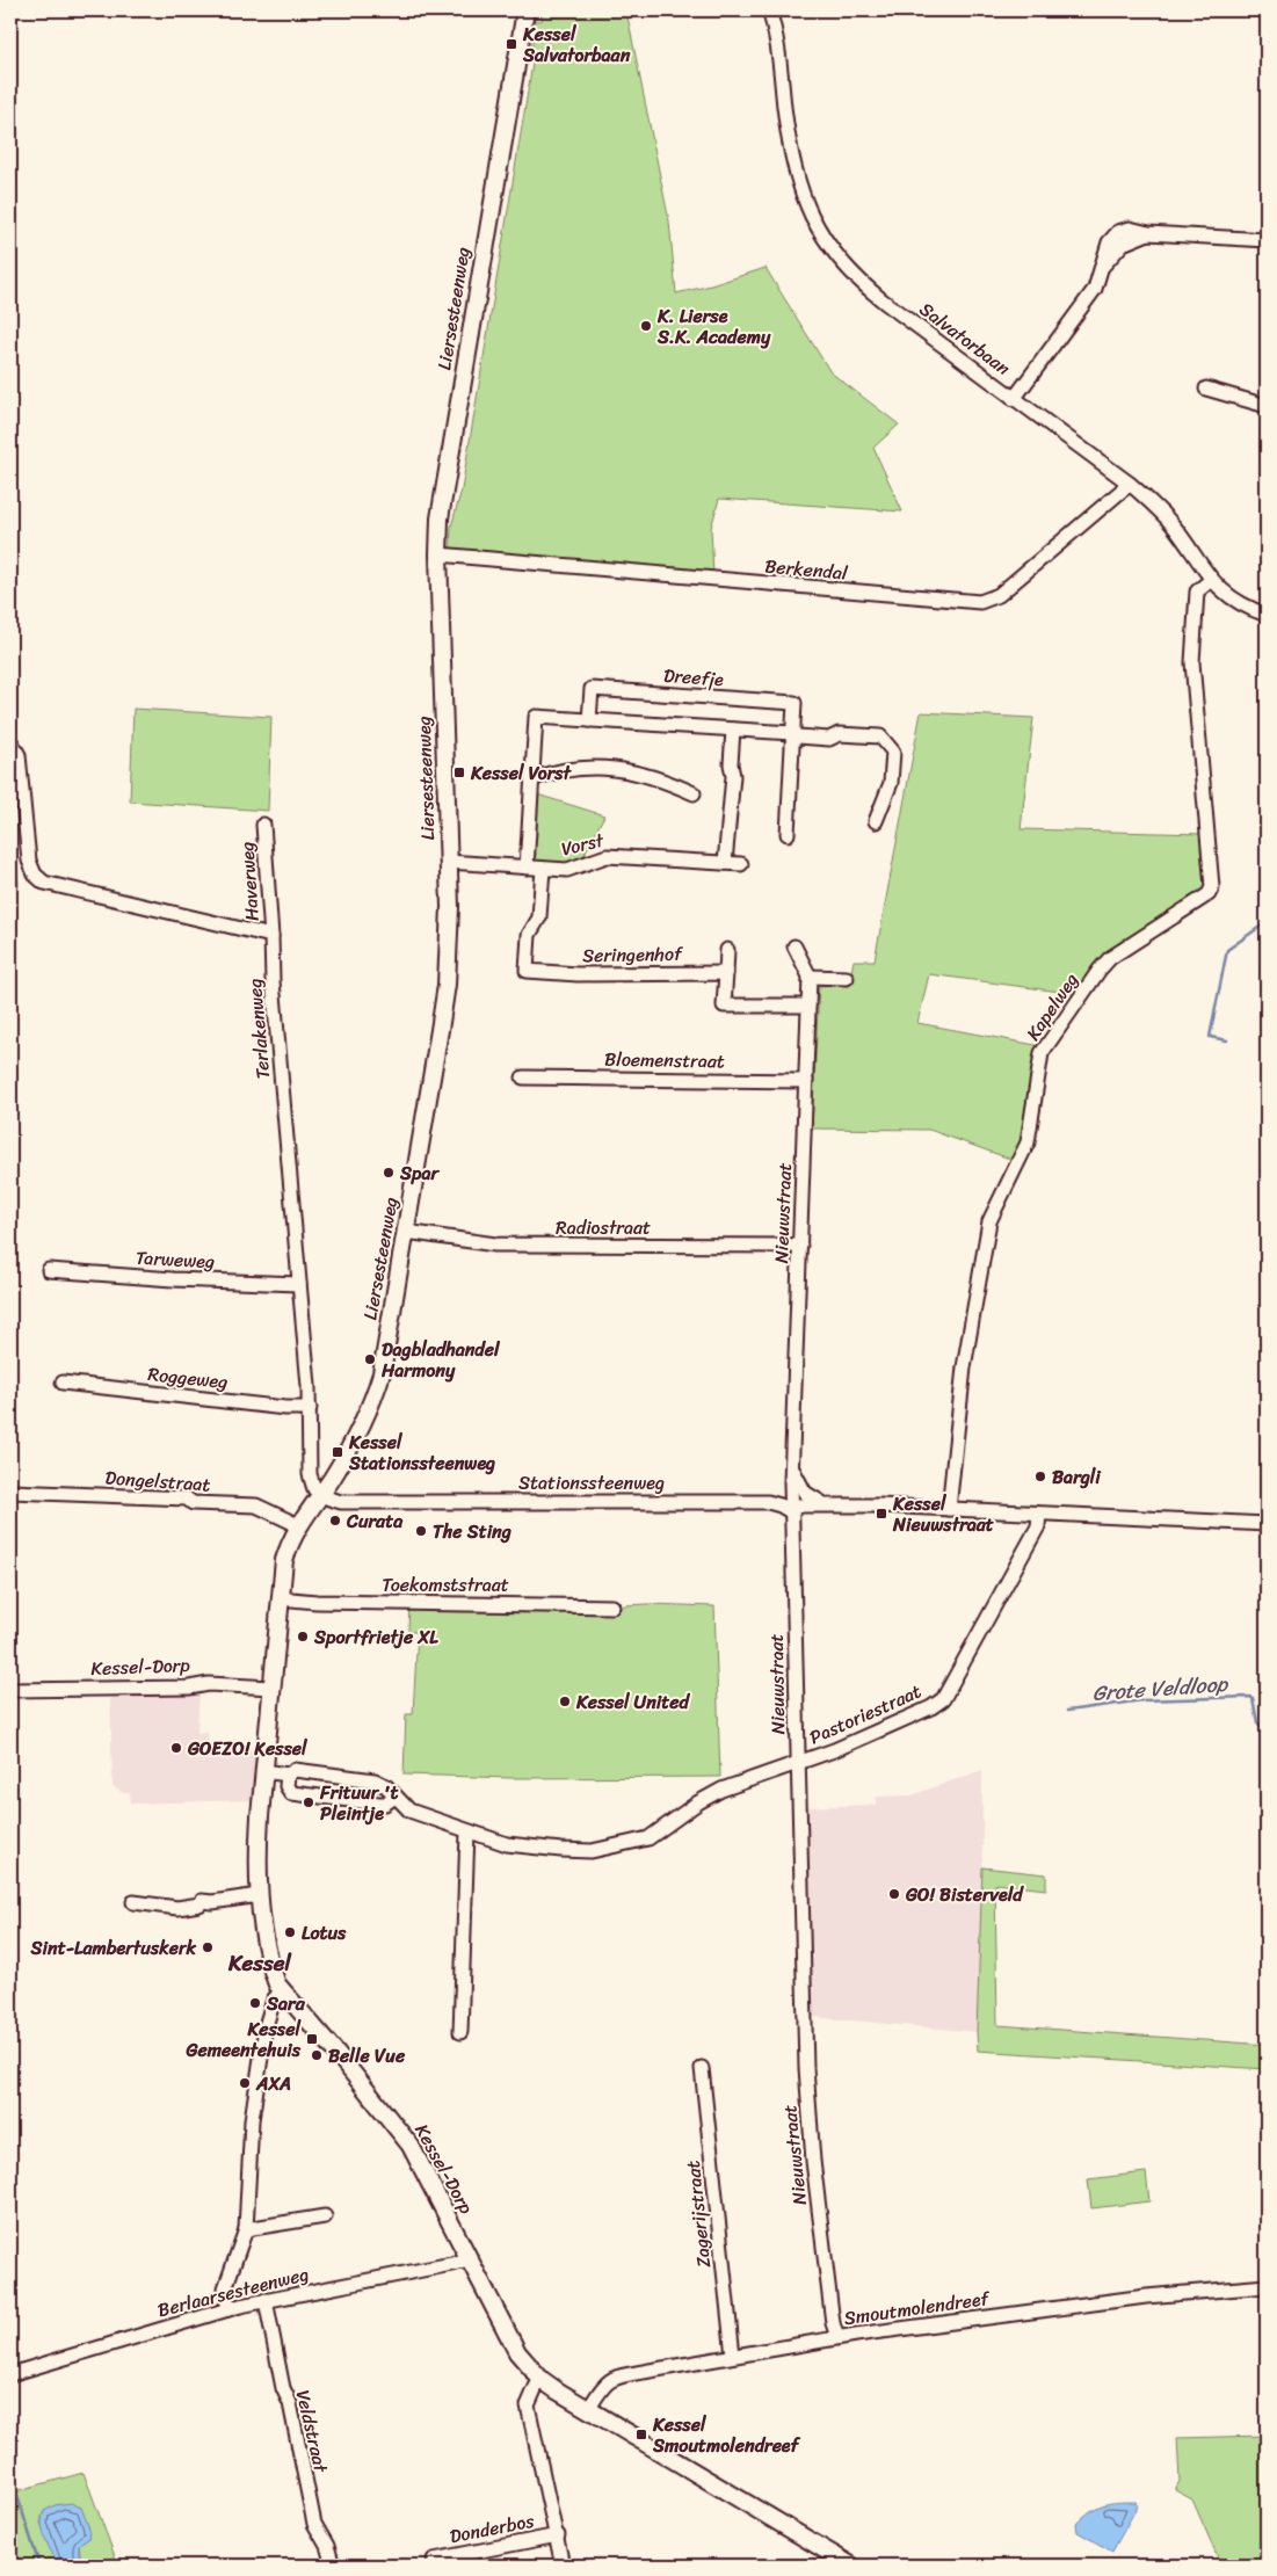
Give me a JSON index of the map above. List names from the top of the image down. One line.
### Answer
{"streets":{"main road":["Liersesteenweg","Kessel-Dorp"],"street":["Salvatorbaan","Berkendal","Dreefje","Vorst","Haverweg","Seringenhof","Kapelweg","Terlakenweg","Bloemenstraat","Nieuwstraat","Radiostraat","Tarweweg","Roggeweg","Dongelstraat","Stationssteenweg","Toekomststraat","Pastoriestraat","Zagerijstraat","Berlaarsesteenweg","Smoutmolendreef","Veldstraat","Donderbos"]},"crossings":[["Liersesteenweg","Berkendal"],["Liersesteenweg","Vorst"],["Liersesteenweg","Terlakenweg"],["Liersesteenweg","Radiostraat"],["Liersesteenweg","Dongelstraat"],["Liersesteenweg","Stationssteenweg"],["Liersesteenweg","Kessel-Dorp"],["Salvatorbaan","Berkendal"],["Salvatorbaan","Kapelweg"],["Vorst","Seringenhof"],["Haverweg","Terlakenweg"],["Terlakenweg","Tarweweg"],["Terlakenweg","Roggeweg"],["Terlakenweg","Stationssteenweg"],["Bloemenstraat","Nieuwstraat"],["Nieuwstraat","Radiostraat"],["Nieuwstraat","Stationssteenweg"],["Nieuwstraat","Pastoriestraat"],["Nieuwstraat","Smoutmolendreef"],["Dongelstraat","Kessel-Dorp"],["Toekomststraat","Kessel-Dorp"],["Kessel-Dorp","Berlaarsesteenweg"],["Kessel-Dorp","Smoutmolendreef"],["Zagerijstraat","Smoutmolendreef"],["Berlaarsesteenweg","Veldstraat"]],"districts":["Kessel"],"water":["Grote Veldloop"],"places":{"transit":["Kessel Salvatorbaan","Kessel Vorst","Kessel Stationssteenweg","Kessel Nieuwstraat","Kessel Gemeentehuis","Kessel Smoutmolendreef"],"other":["K. Lierse S.K. Academy","Spar","Dagbladhandel Harmony","Bargli","Curata","The Sting","Sportfrietje XL","Kessel United","GOEZO! Kessel","Frituur 't Pleintje","GO! Bisterveld","Lotus","Sint-Lambertuskerk","Sara","Belle Vue","AXA"]}}
